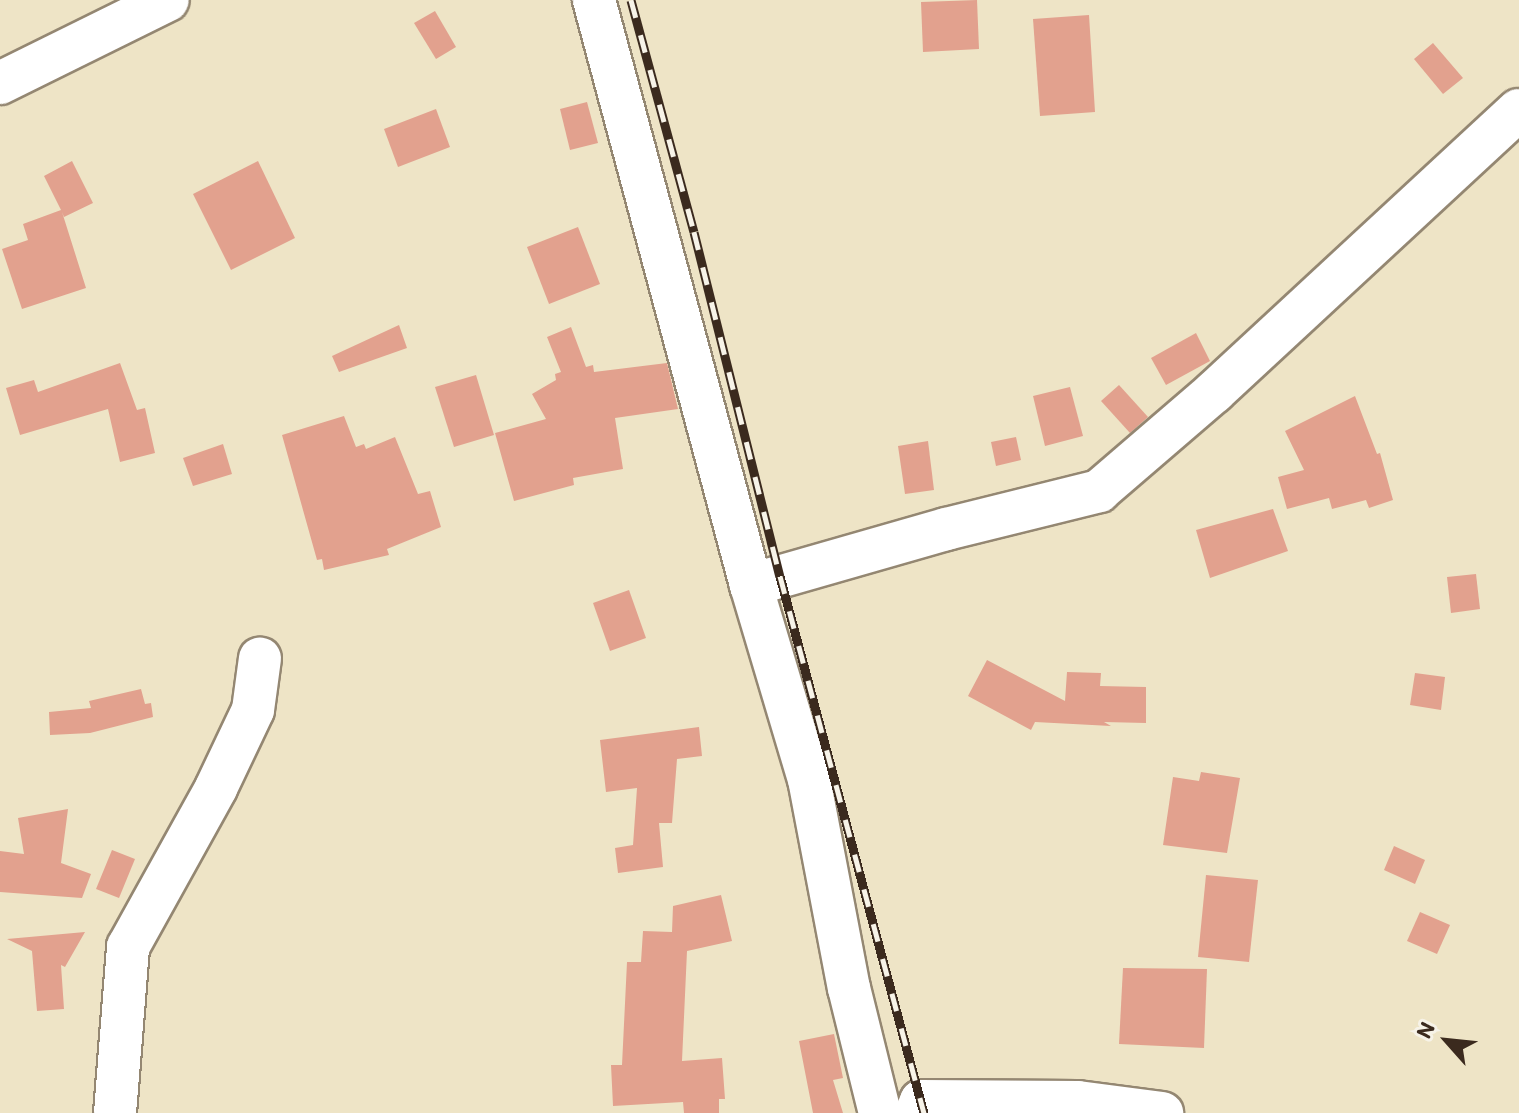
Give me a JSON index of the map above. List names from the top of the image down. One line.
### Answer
{"north":"top left"}
